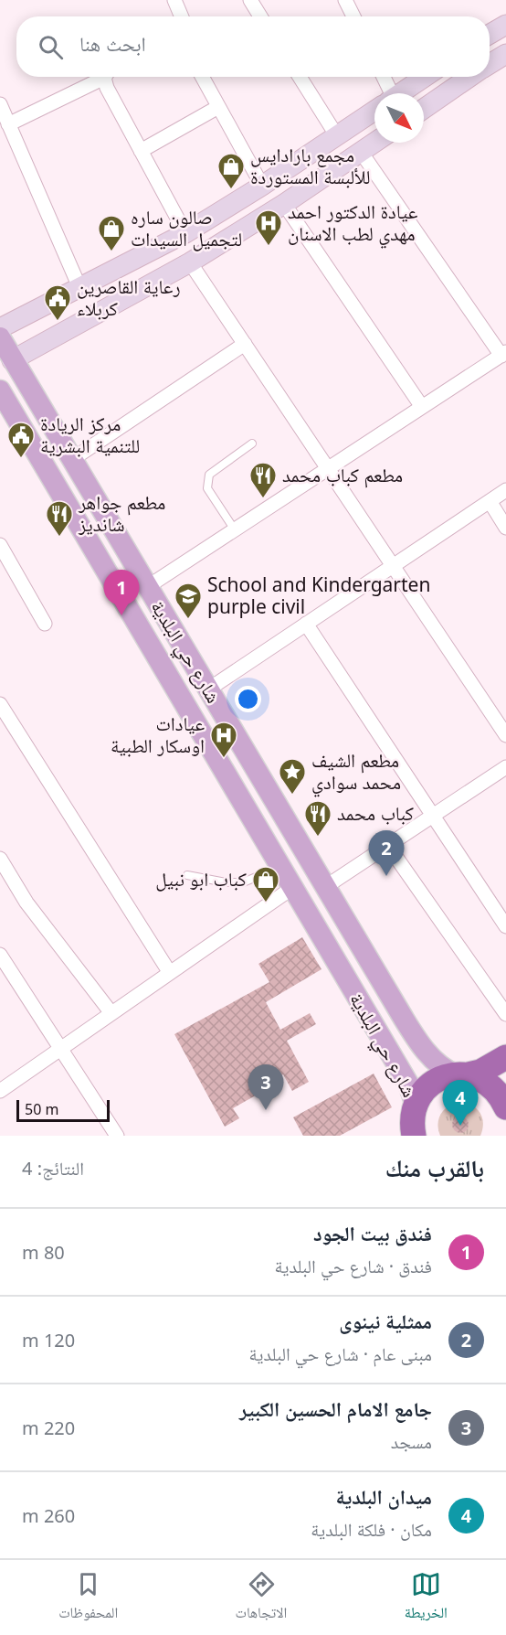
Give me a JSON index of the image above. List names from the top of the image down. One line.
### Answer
{"streets":{"main road":["شارع حي البلدية"]},"places":{"shop":["مجمع بارادايس للألبسة المستوردة","صالون ساره لتجميل السيدات","كباب ابو نبيل"],"hospital":["عيادة الدكتور احمد مهدي لطب الاسنان","عيادات اوسكار الطبية"],"public building":["رعاية القاصرين كربلاء","مركز الريادة للتنمية البشرية"],"restaurant":["مطعم كباب محمد","مطعم جواهر شانديز","كباب محمد"],"school or university":["School and Kindergarten purple civil"],"place":["مطعم الشيف محمد سوادي"]},"scale_bar":"50 m","north":"bottom right","page":{"search":"ابحث هنا","pins":["1","2","3","4"],"scale":"50 m","heading":["بالقرب منك","النتائج: 4"],"list":[{"mark":"1","name":"فندق بيت الجود","note":"فندق · شارع حي البلدية","value":"80 m"},{"mark":"2","name":"ممثلية نينوى","note":"مبنى عام · شارع حي البلدية","value":"120 m"},{"mark":"3","name":"جامع الامام الحسين الكبير","note":"مسجد","value":"220 m"},{"mark":"4","name":"ميدان البلدية","note":"مكان · فلكة البلدية","value":"260 m"}],"nav":["الخريطة","الاتجاهات","المحفوظات"]}}
